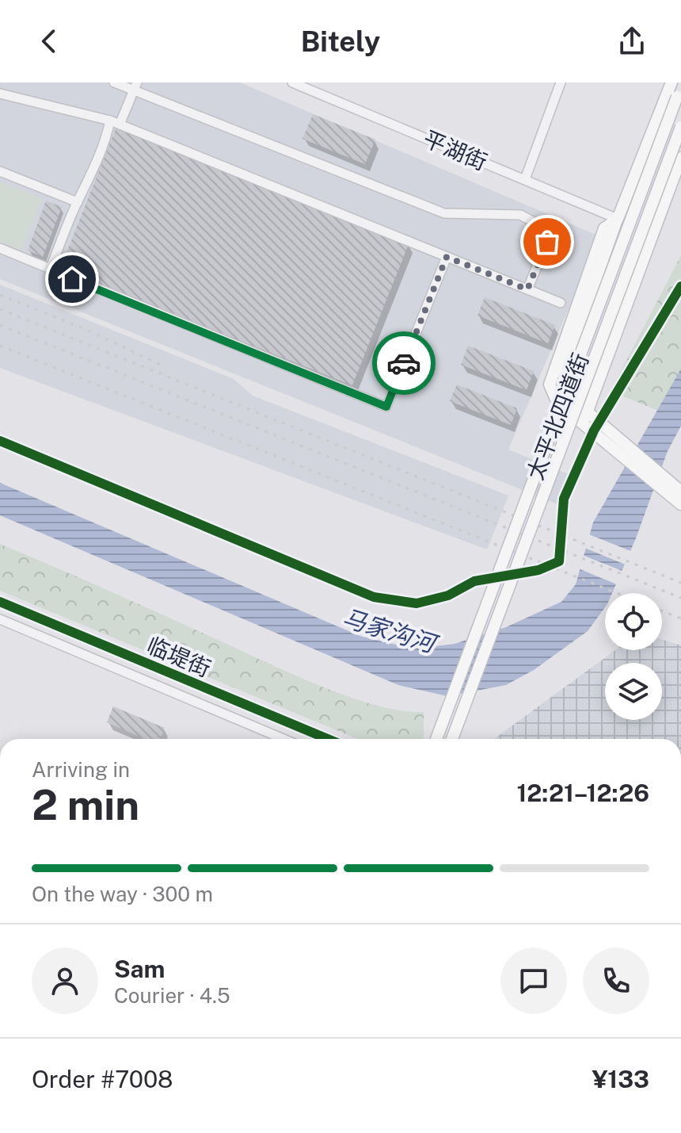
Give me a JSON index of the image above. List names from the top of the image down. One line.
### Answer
{"streets":{"main road":["太平北四道街"],"street":["平湖街","临堤街"]},"water":["马家沟河"],"page":{"header":"Bitely","heading":["2 min","Arriving in","12:21–12:26"],"panel":["Sam","Courier · 4.5","Order #7008","¥133"],"bar":"On the way · 300 m"}}
